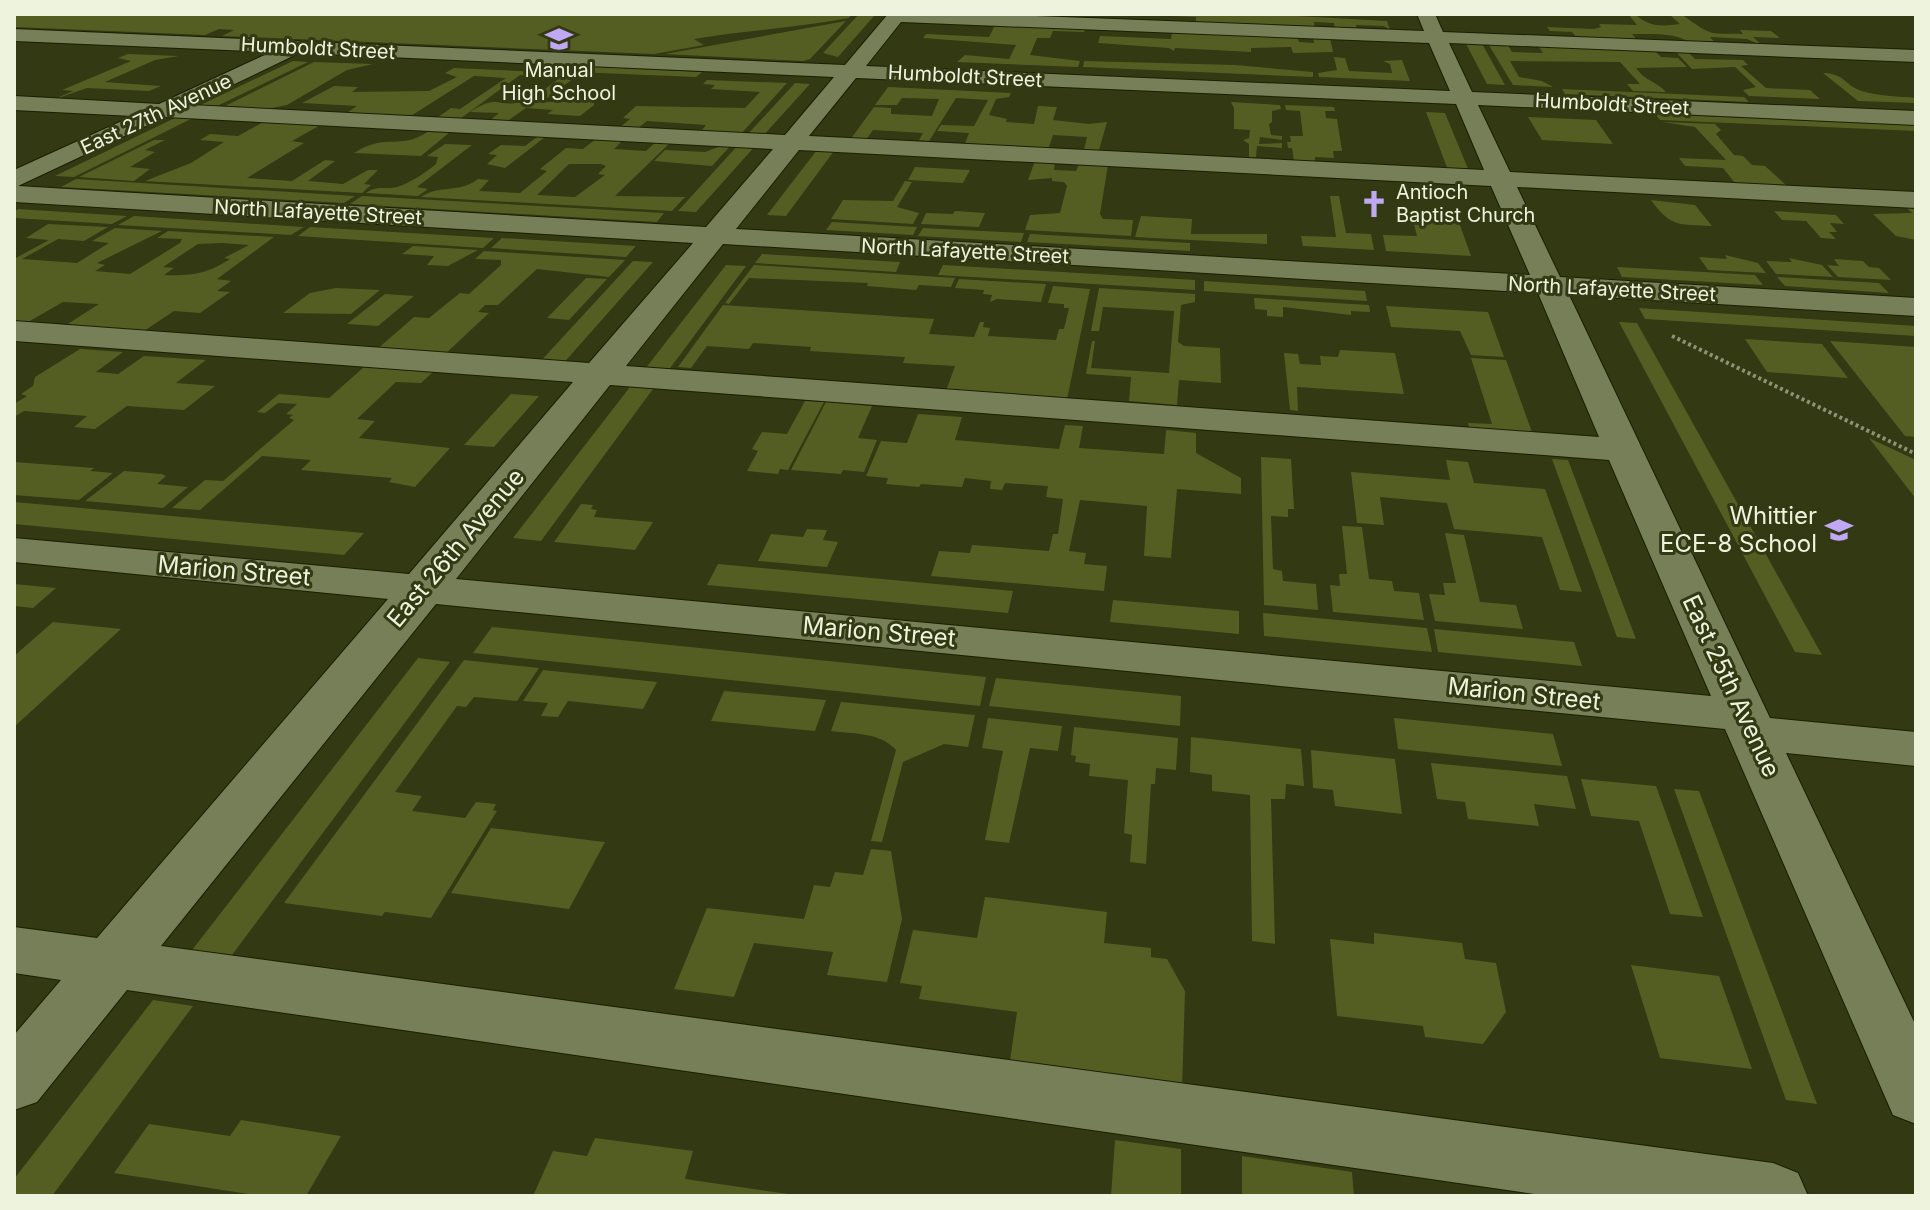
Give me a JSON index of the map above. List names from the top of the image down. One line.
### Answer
{"streets":{"street":["Humboldt Street","East 27th Avenue","North Lafayette Street","East 26th Avenue","Marion Street","East 25th Avenue"]},"crossings":[["Humboldt Street","East 27th Avenue"],["Humboldt Street","East 26th Avenue"],["Humboldt Street","East 25th Avenue"],["North Lafayette Street","East 26th Avenue"],["North Lafayette Street","East 25th Avenue"],["East 26th Avenue","Marion Street"],["Marion Street","East 25th Avenue"]],"places":{"school or university":["Manual High School","Whittier ECE-8 School"],"church":["Antioch Baptist Church"]}}
